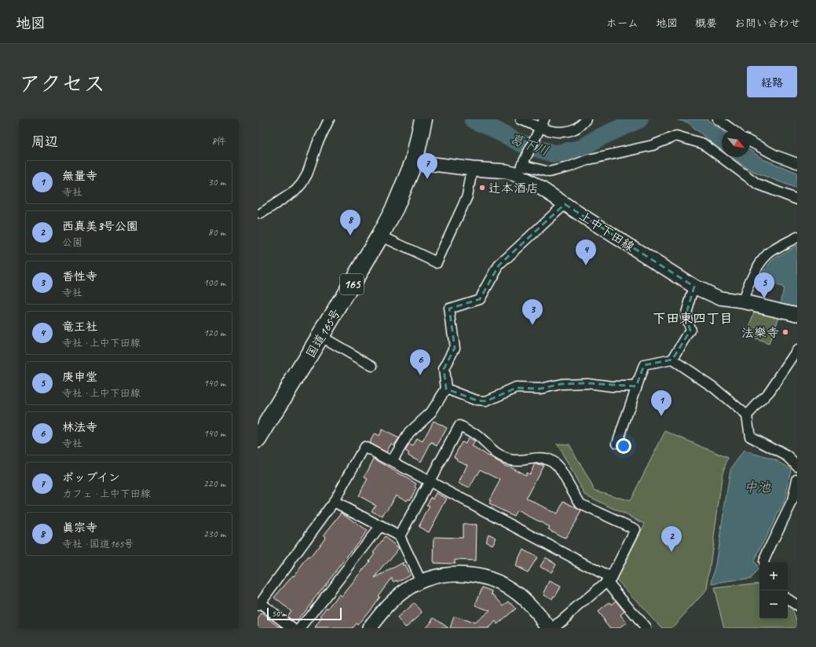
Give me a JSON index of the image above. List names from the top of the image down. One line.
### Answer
{"streets":{"highway":["165","国道165号"],"main road":["上中下田線"]},"crossings":[["上中下田線","国道165号"]],"districts":["下田東四丁目"],"water":["葛下川","中池"],"places":["辻本酒店","法樂寺"],"scale_bar":"50 m","north":"bottom right","page":{"header":"地図","nav":["ホーム","地図","概要","お問い合わせ"],"title":"アクセス","buttons":"経路","heading":["周辺","8件"],"pins":["7","8","4","5","3","6","1","2"],"list":[{"mark":"1","name":"無量寺","note":"寺社","value":"30 m"},{"mark":"2","name":"西真美3号公園","note":"公園","value":"80 m"},{"mark":"3","name":"香性寺","note":"寺社","value":"100 m"},{"mark":"4","name":"竜王社","note":"寺社 · 上中下田線","value":"120 m"},{"mark":"5","name":"庚申堂","note":"寺社 · 上中下田線","value":"140 m"},{"mark":"6","name":"林法寺","note":"寺社","value":"140 m"},{"mark":"7","name":"ポップイン","note":"カフェ · 上中下田線","value":"220 m"},{"mark":"8","name":"眞宗寺","note":"寺社 · 国道165号","value":"230 m"}],"map_buttons":["+","−"],"scale":"50 m"}}
